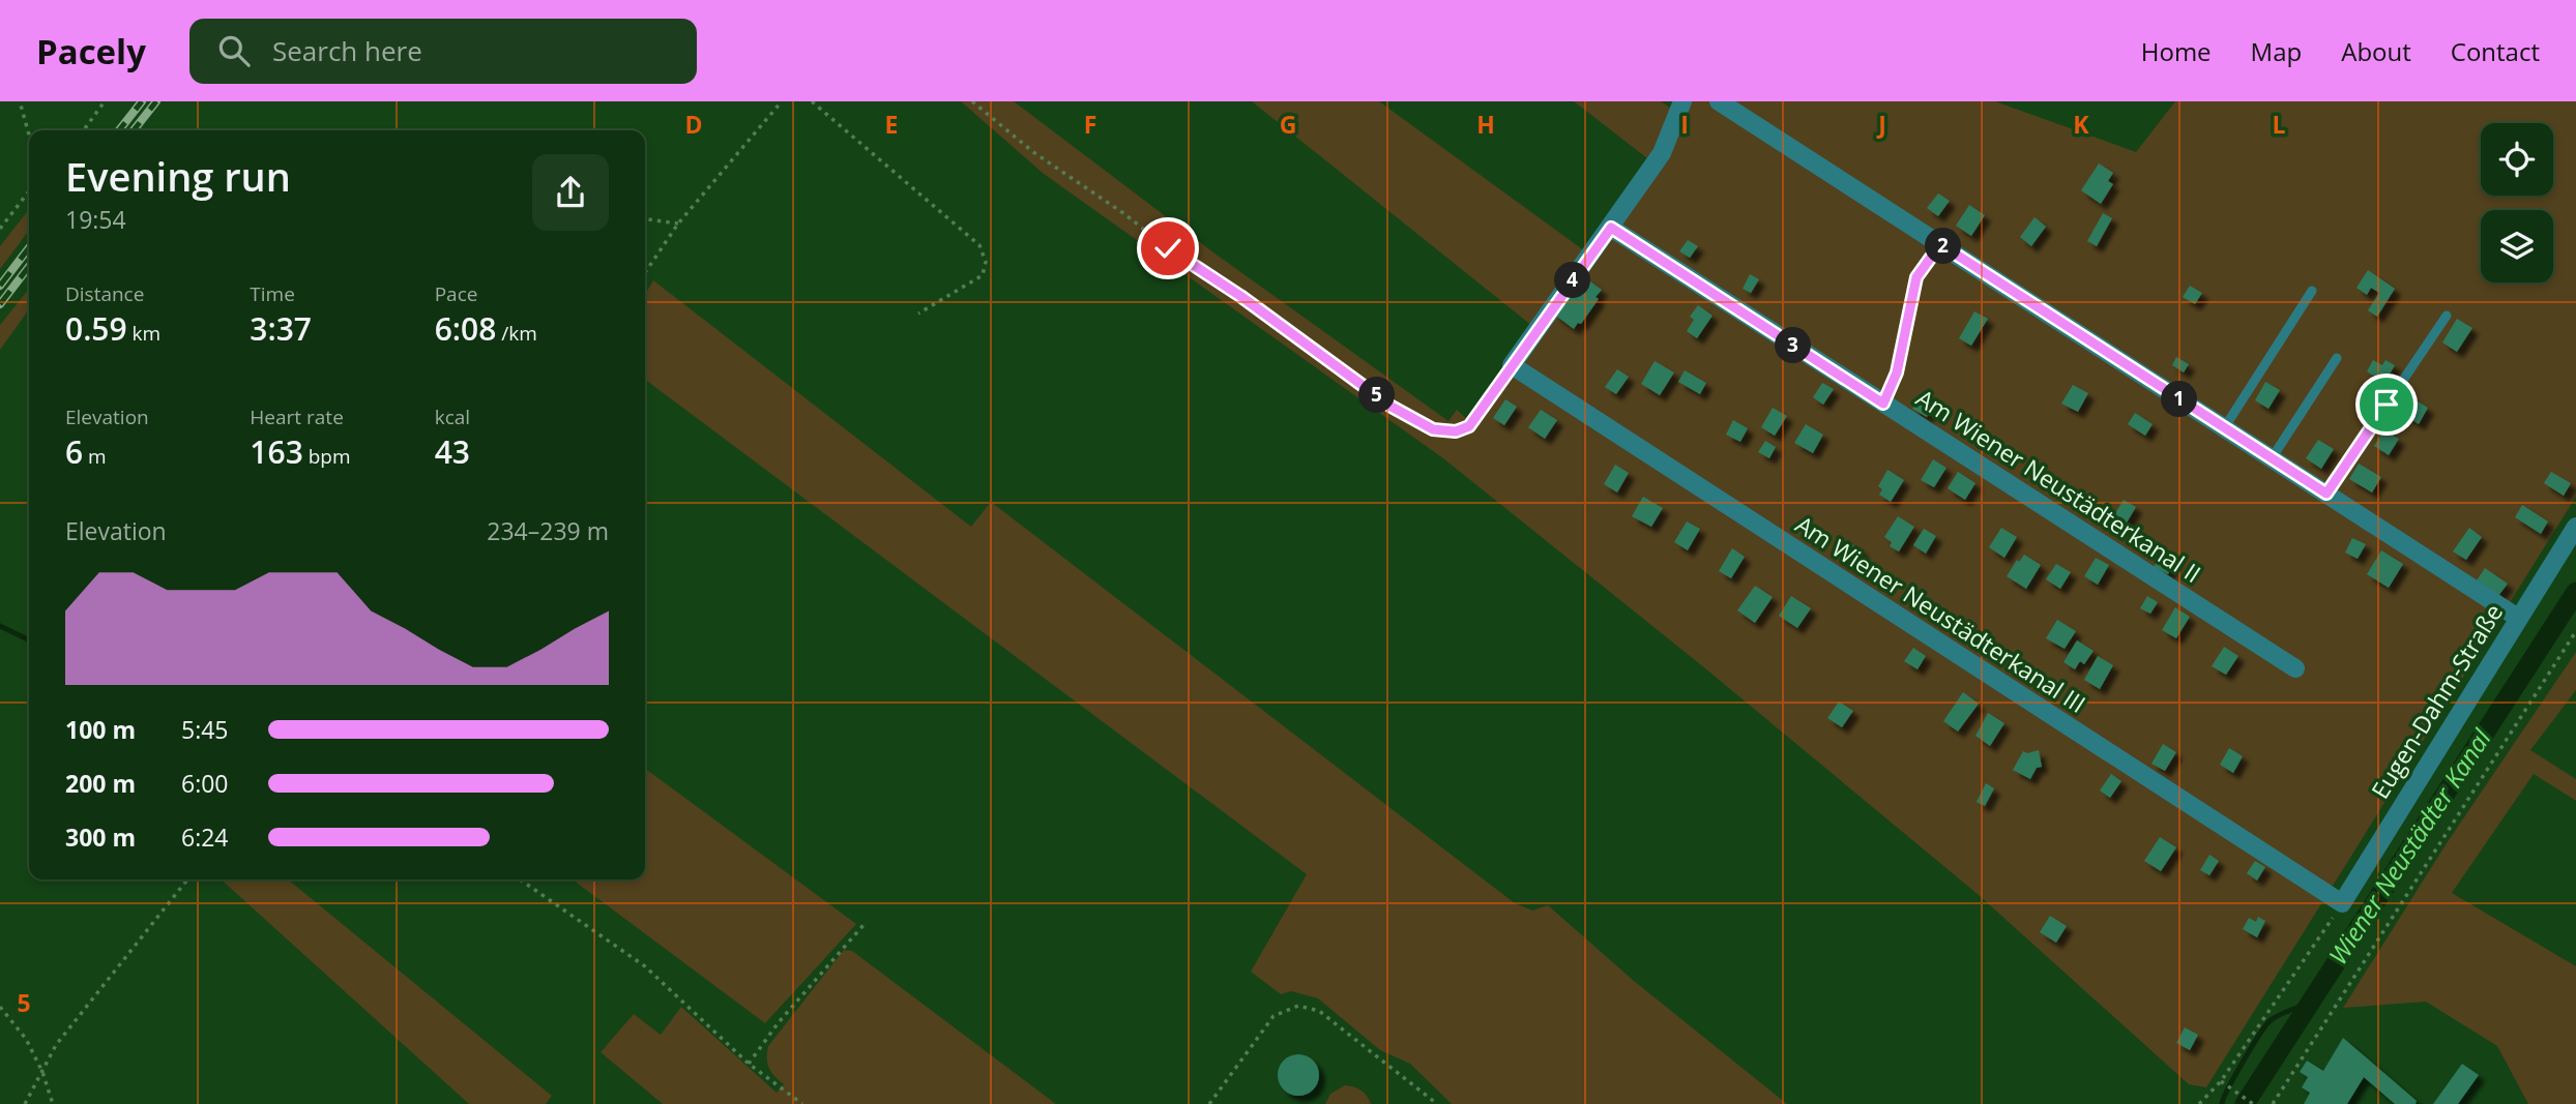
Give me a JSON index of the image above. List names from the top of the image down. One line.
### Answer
{"streets":{"street":["Am Wiener Neustädterkanal II","Am Wiener Neustädterkanal III","Eugen-Dahm-Straße"]},"crossings":[["Am Wiener Neustädterkanal III","Eugen-Dahm-Straße"]],"water":["Wiener Neustädter Kanal"],"page":{"header":"Pacely","search":"Search here","nav":["Home","Map","About","Contact"],"heading":["Evening run","19:54"],"pins":["2","4","3","5","1"],"stats":[["Distance","0.59 km"],["Time","3:37"],["Pace","6:08 /km"],["Elevation","6 m"],["Heart rate","163 bpm"],["kcal","43"]],"chart":["Elevation","234–239 m"],"list":[{"name":"100 m","note":"5:45"},{"name":"200 m","note":"6:00"},{"name":"300 m","note":"6:24"}]},"grid":{"columns":["D","E","F","G","H","I","J","K","L"],"rows":["5"]}}
